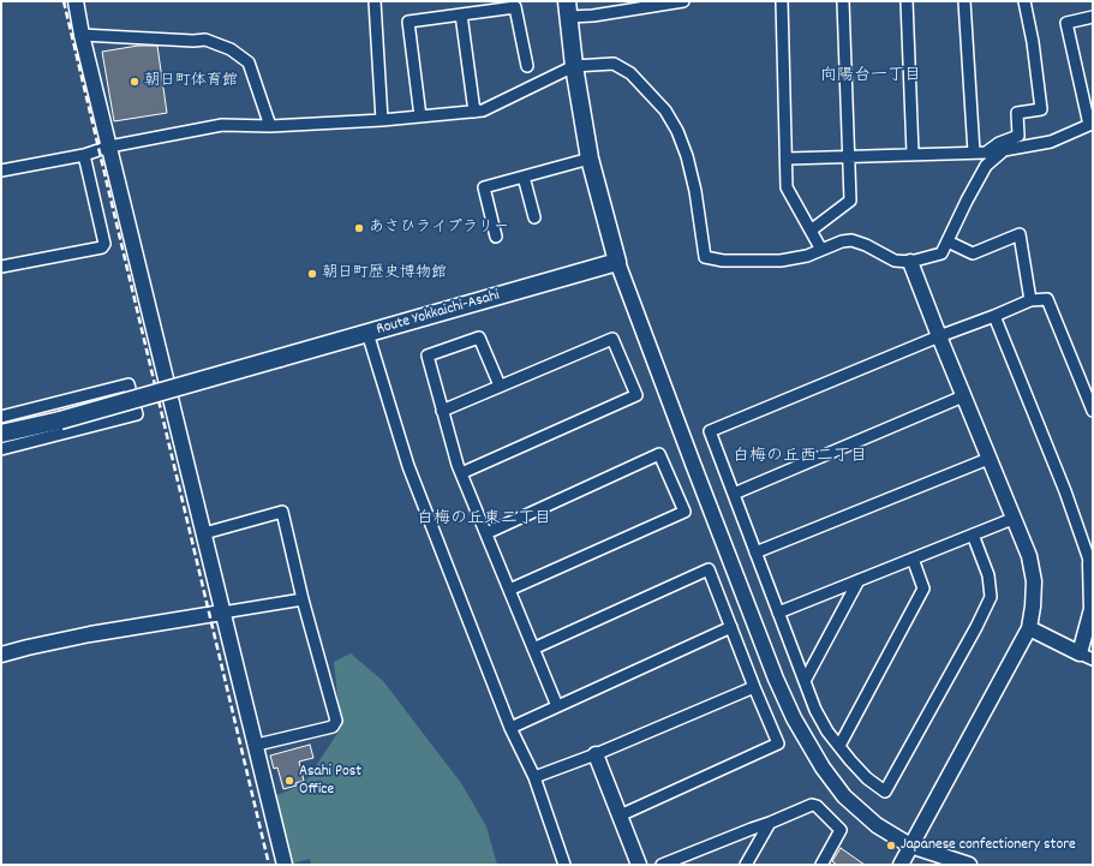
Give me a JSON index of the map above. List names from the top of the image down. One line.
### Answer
{"streets":{"main road":["Route Yokkaichi-Asahi"]},"districts":["向陽台一丁目","白梅の丘西二丁目","白梅の丘東二丁目"],"places":["朝日町体育館","あさひライブラリー","朝日町歴史博物館","Asahi Post Office","Japanese confectionery store"]}
